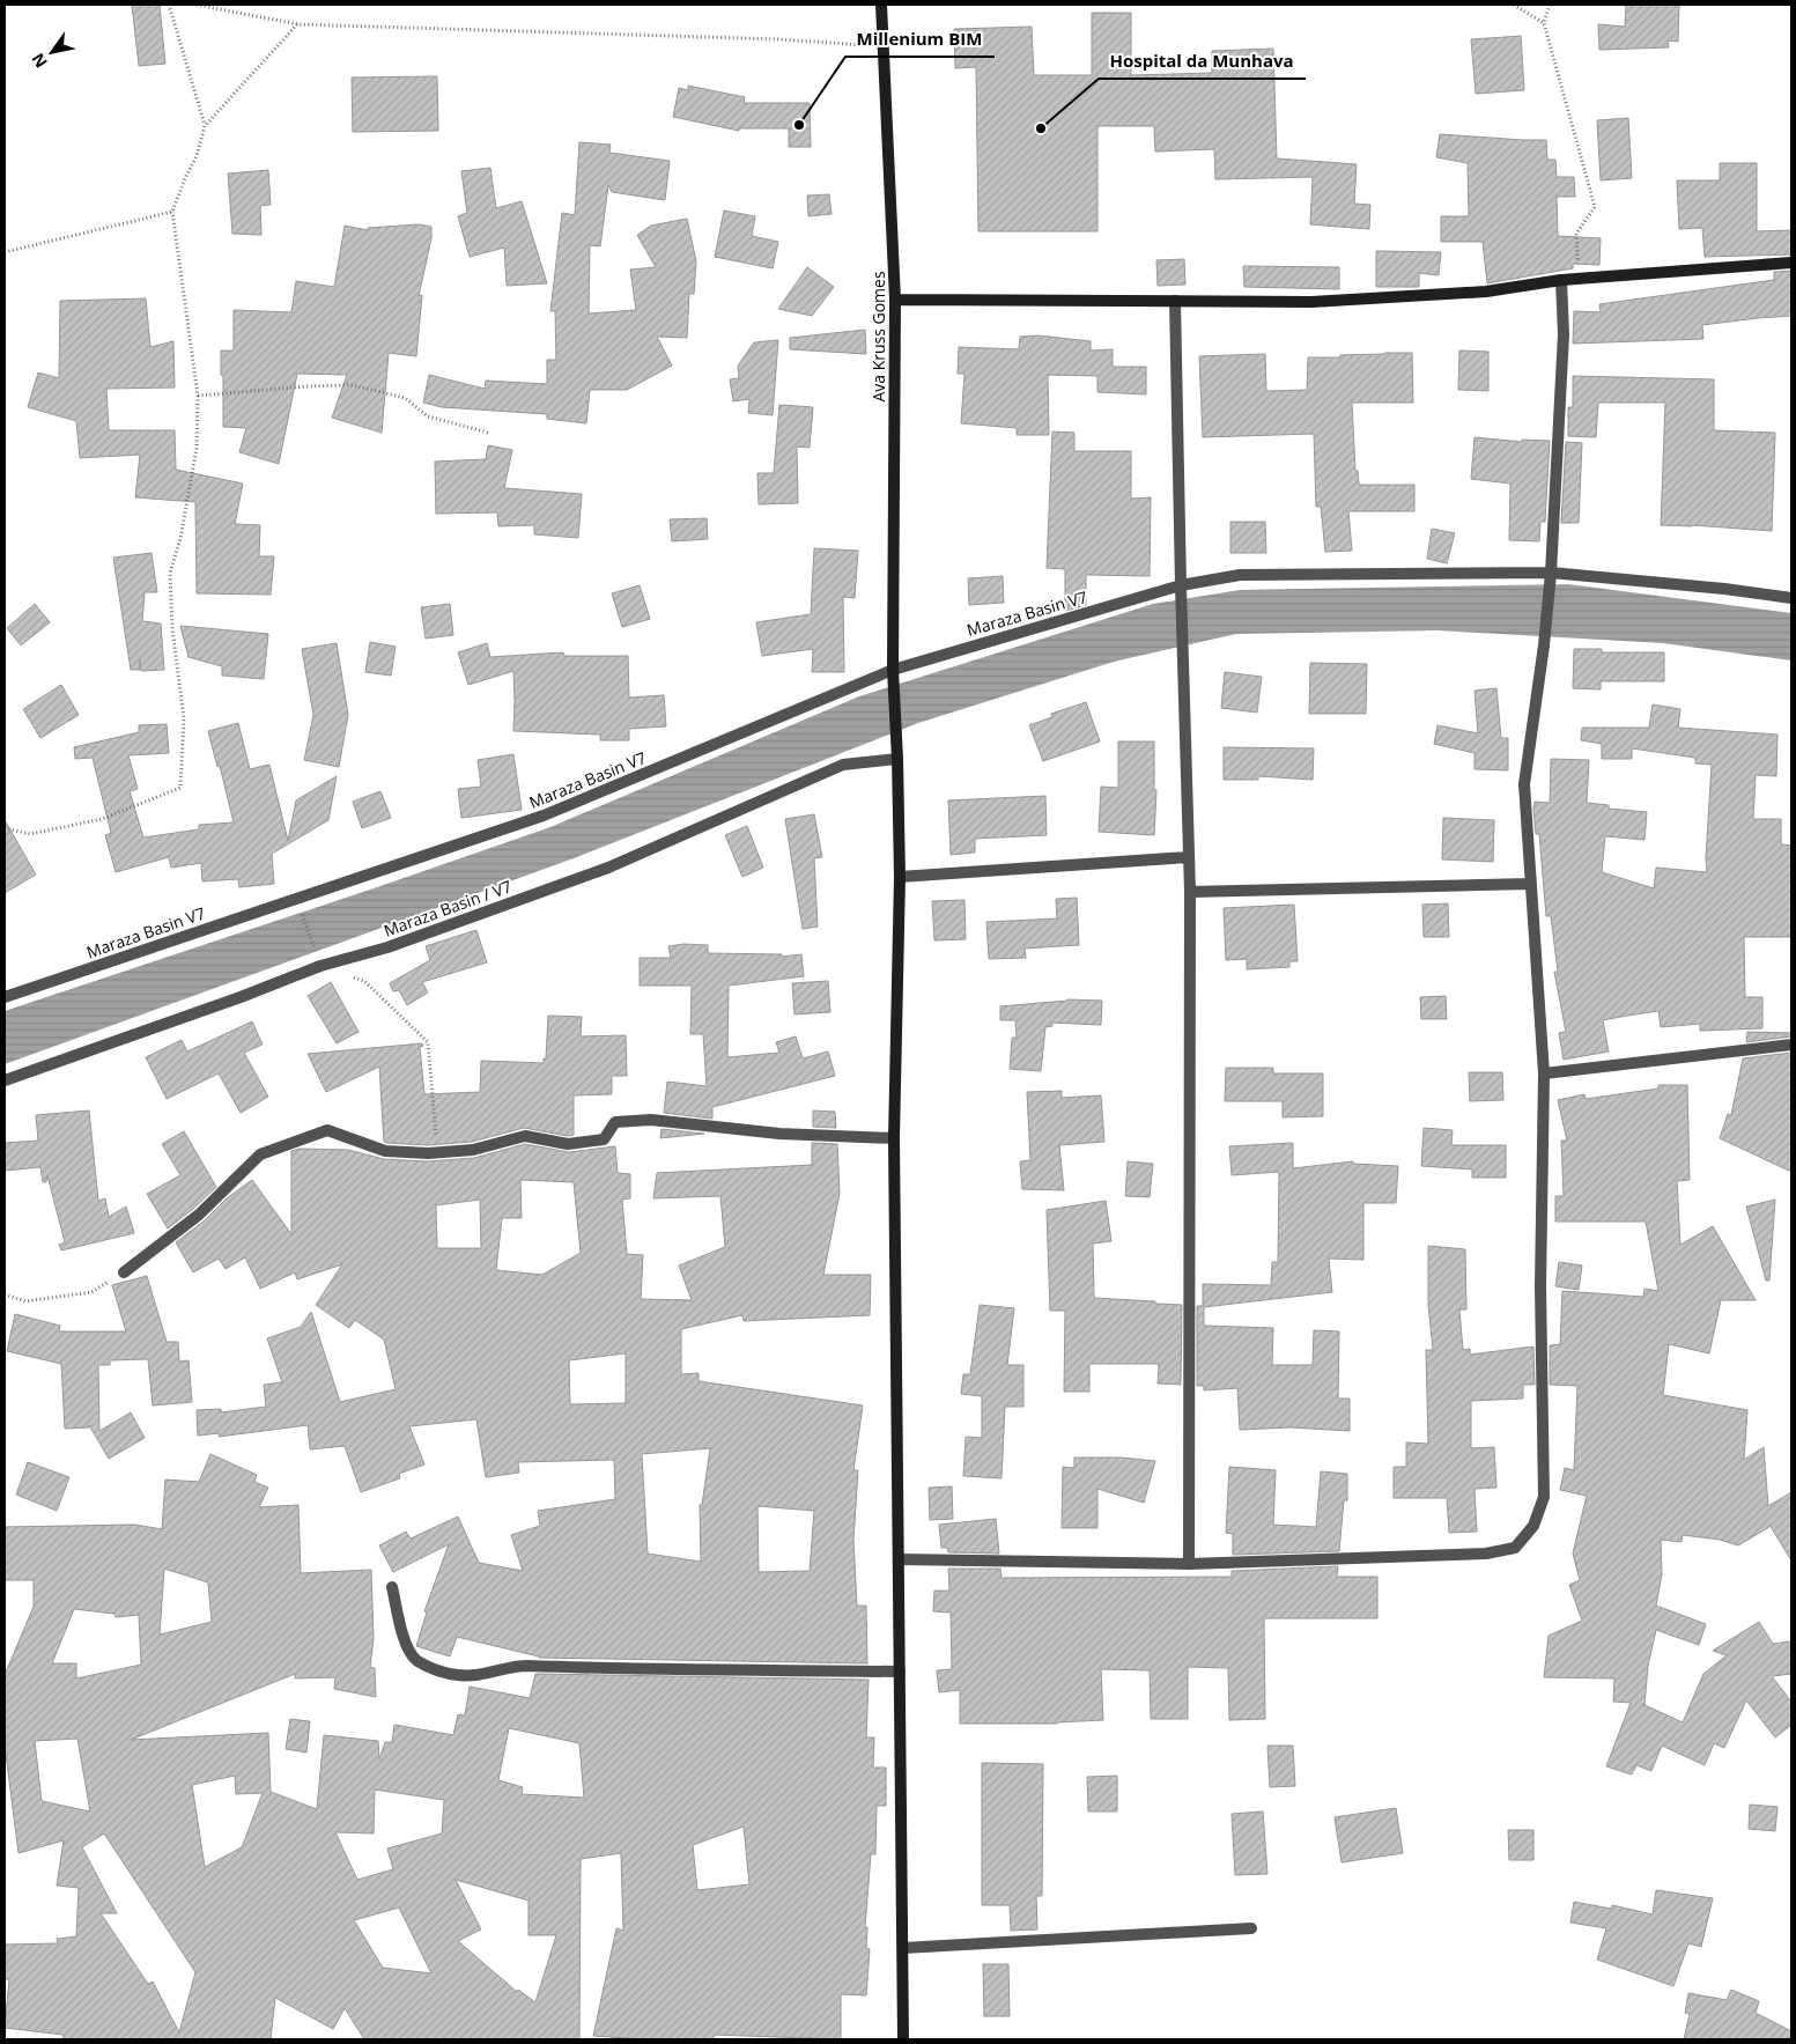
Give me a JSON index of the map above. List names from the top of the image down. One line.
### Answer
{"streets":{"street":["Ava Kruss Gomes","Maraza Basin V7","Maraza Basin / V7"]},"crossings":[["Ava Kruss Gomes","Maraza Basin V7"],["Ava Kruss Gomes","Maraza Basin / V7"]],"places":["Millenium BIM","Hospital da Munhava"],"north":"bottom left"}
